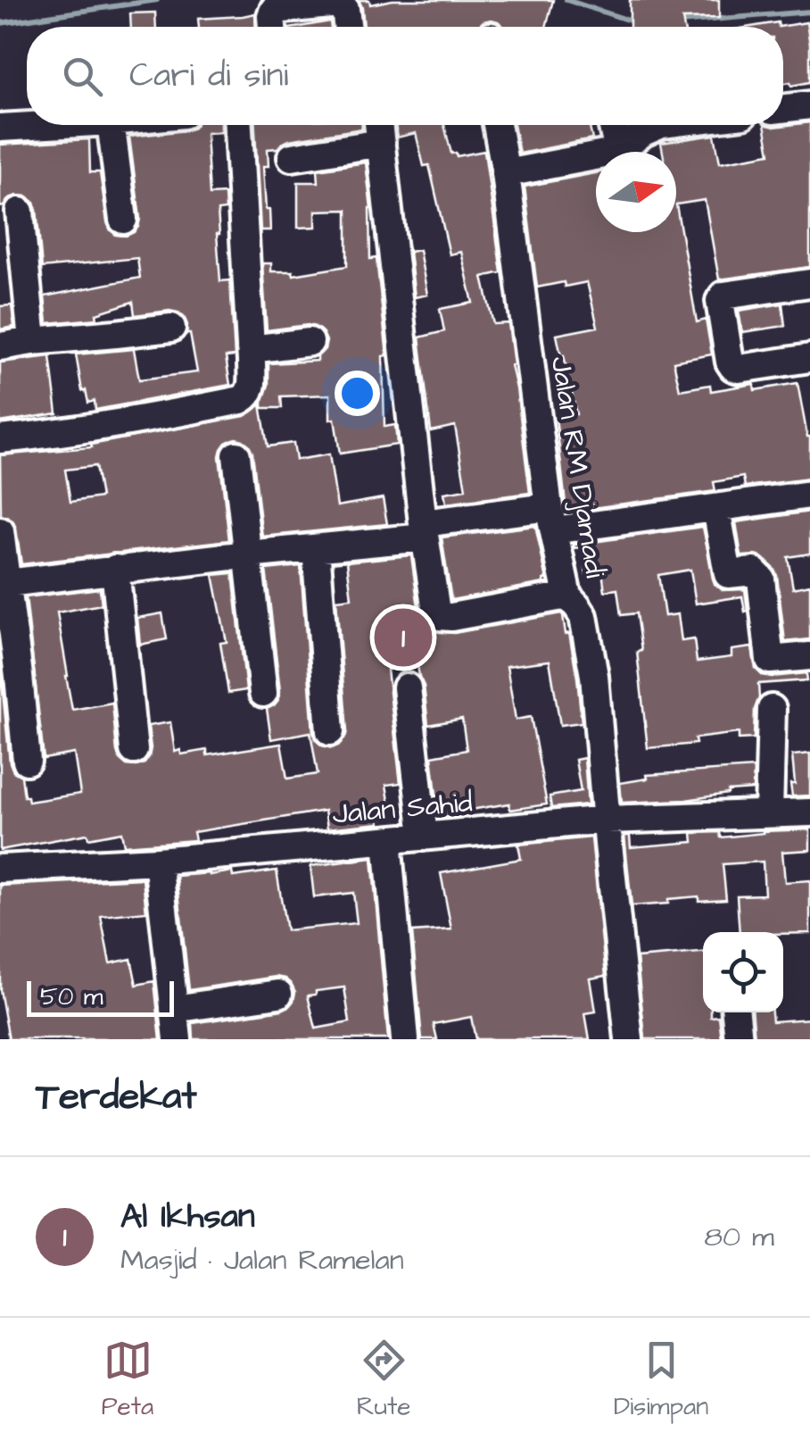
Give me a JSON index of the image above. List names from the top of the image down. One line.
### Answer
{"streets":{"street":["Jalan RM Djamadi","Jalan Sahid"]},"crossings":[["Jalan RM Djamadi","Jalan Sahid"]],"scale_bar":"50 m","north":"right","page":{"search":"Cari di sini","pins":"1","scale":"50 m","heading":"Terdekat","list":[{"mark":"1","name":"Al Ikhsan","note":"Masjid · Jalan Ramelan","value":"80 m"}],"nav":["Peta","Rute","Disimpan"]}}
